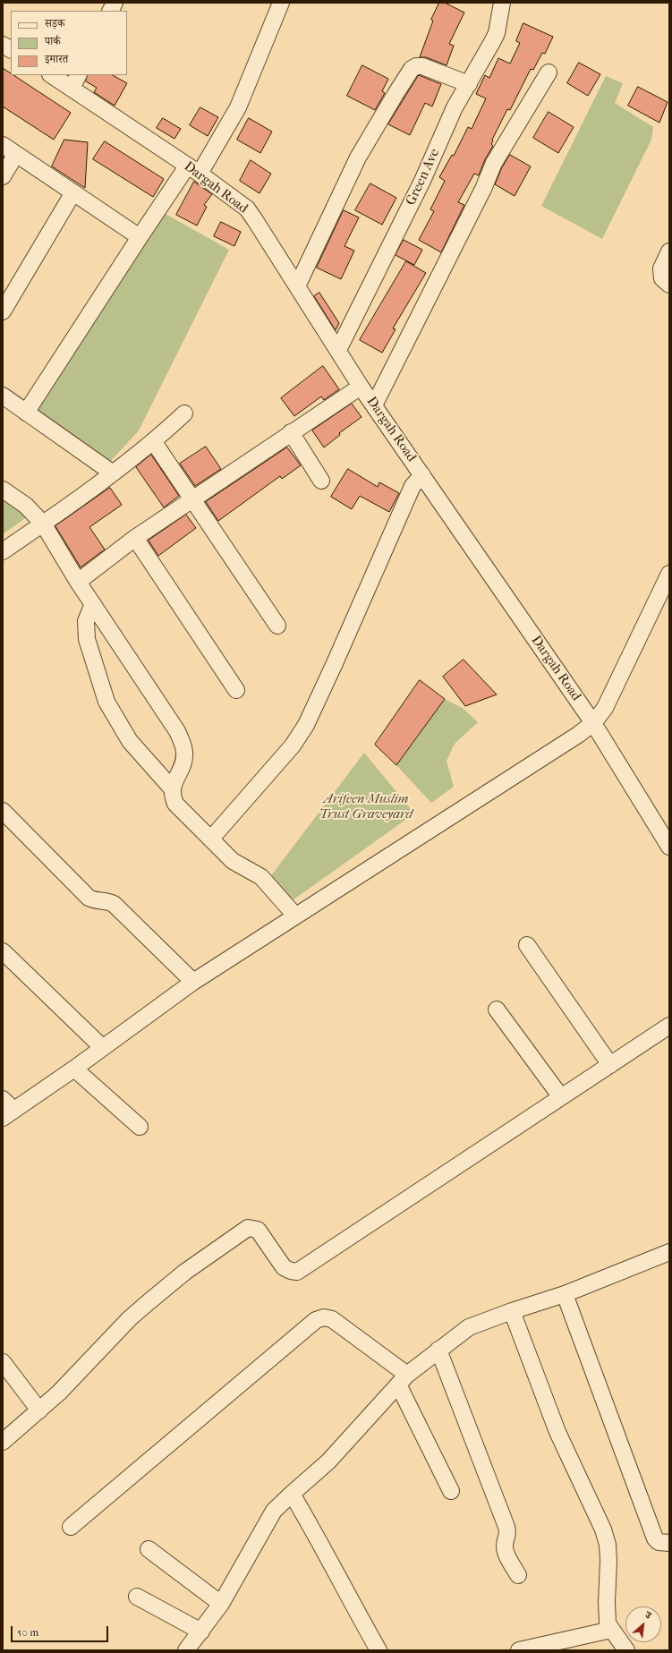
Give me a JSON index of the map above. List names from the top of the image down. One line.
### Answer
{"streets":{"street":["Green Ave","Dargah Road"]},"crossings":[["Green Ave","Dargah Road"]],"parks":["Arifeen Muslim Trust Graveyard"],"legend":["सड़क","पार्क","इमारत"],"scale_bar":"50 m","north":"top right"}
